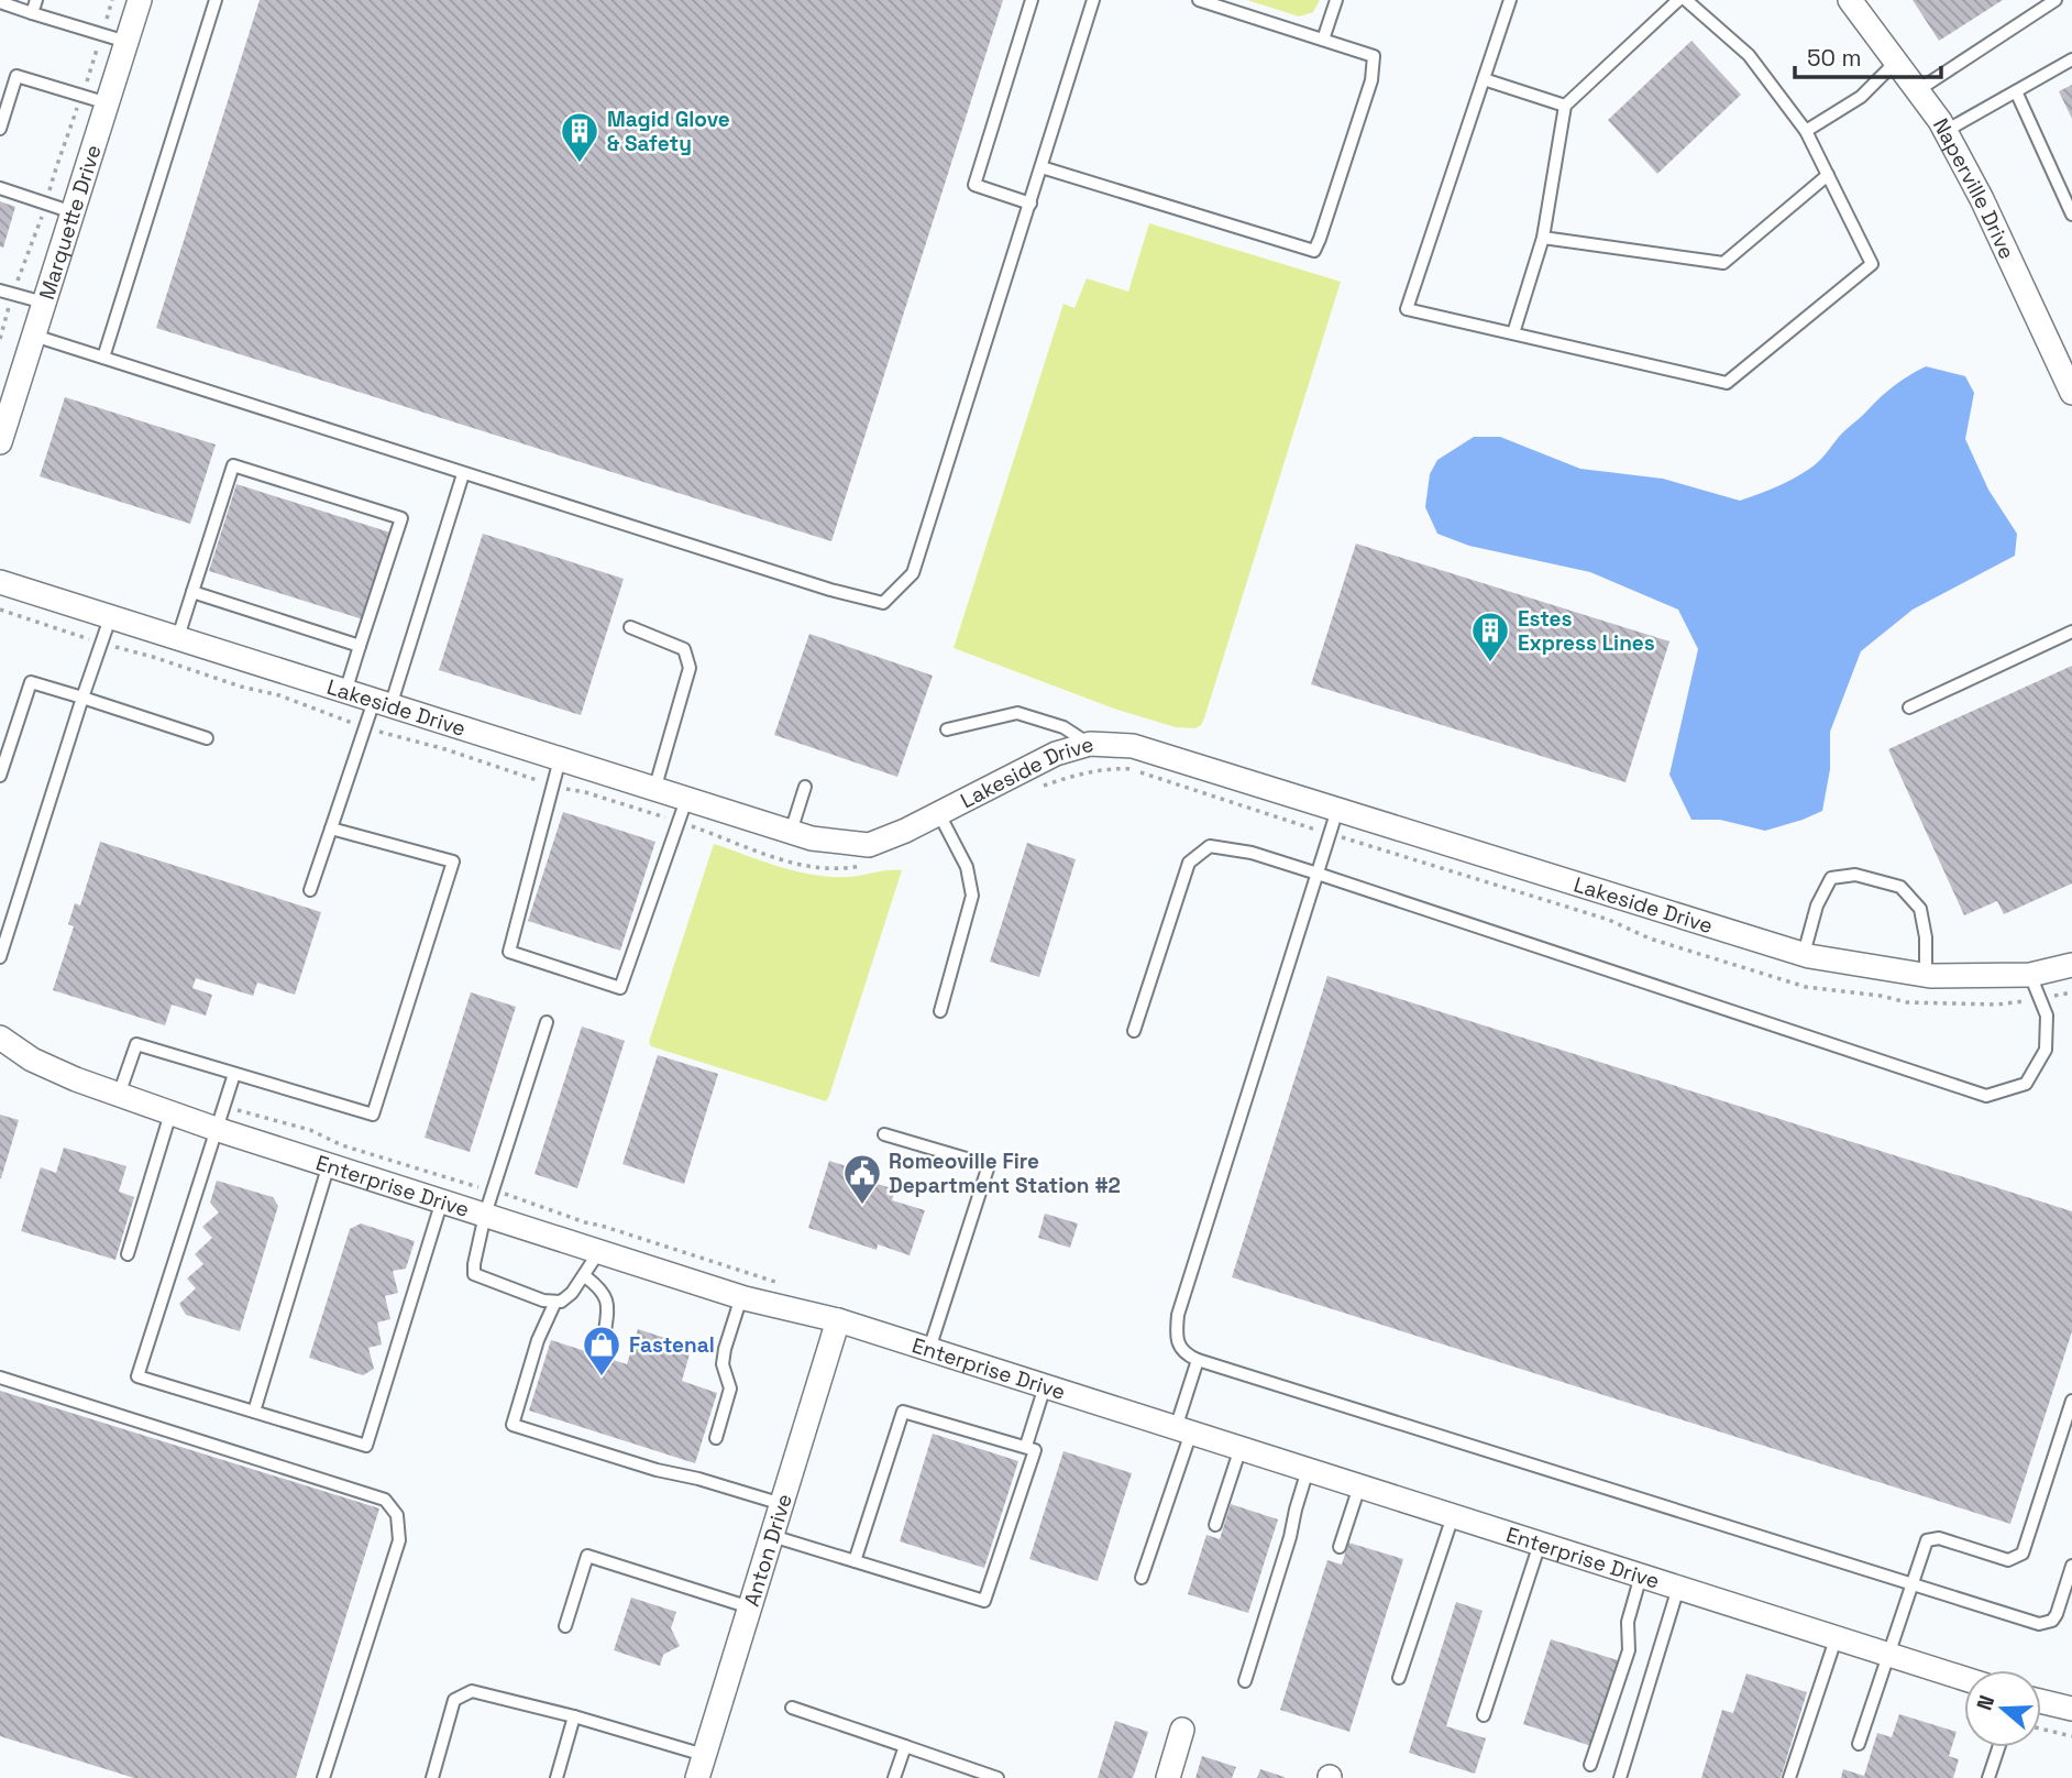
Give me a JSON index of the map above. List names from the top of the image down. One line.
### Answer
{"streets":{"street":["Naperville Drive","Marquette Drive","Lakeside Drive","Enterprise Drive","Anton Drive"]},"crossings":[["Enterprise Drive","Anton Drive"]],"places":{"building":["Magid Glove & Safety","Estes Express Lines"],"public building":["Romeoville Fire Department Station #2"],"shop":["Fastenal"]},"scale_bar":"50 m","north":"left"}
